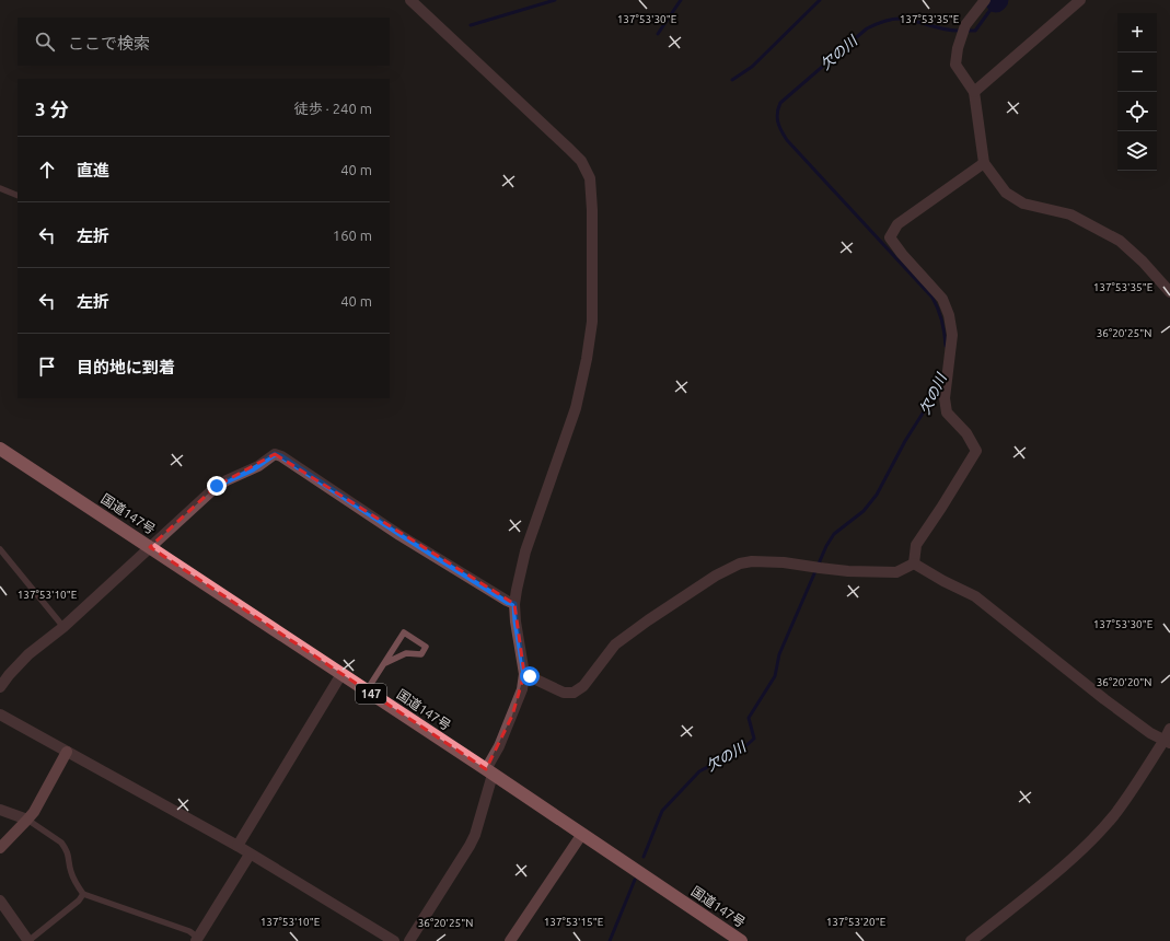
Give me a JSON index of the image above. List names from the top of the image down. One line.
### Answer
{"streets":{"highway":["国道147号","147"]},"water":["欠の川"],"page":{"map_buttons":["+","−"],"search":"ここで検索","heading":["3 分","徒歩 · 240 m"],"list":[["直進","40 m"],["左折","160 m"],["左折","40 m"],"目的地に到着"]},"coordinates":["137°53'35\"E","137°53'30\"E","36°20'25\"N","137°53'10\"E","36°20'20\"N","137°53'15\"E","137°53'20\"E"]}
